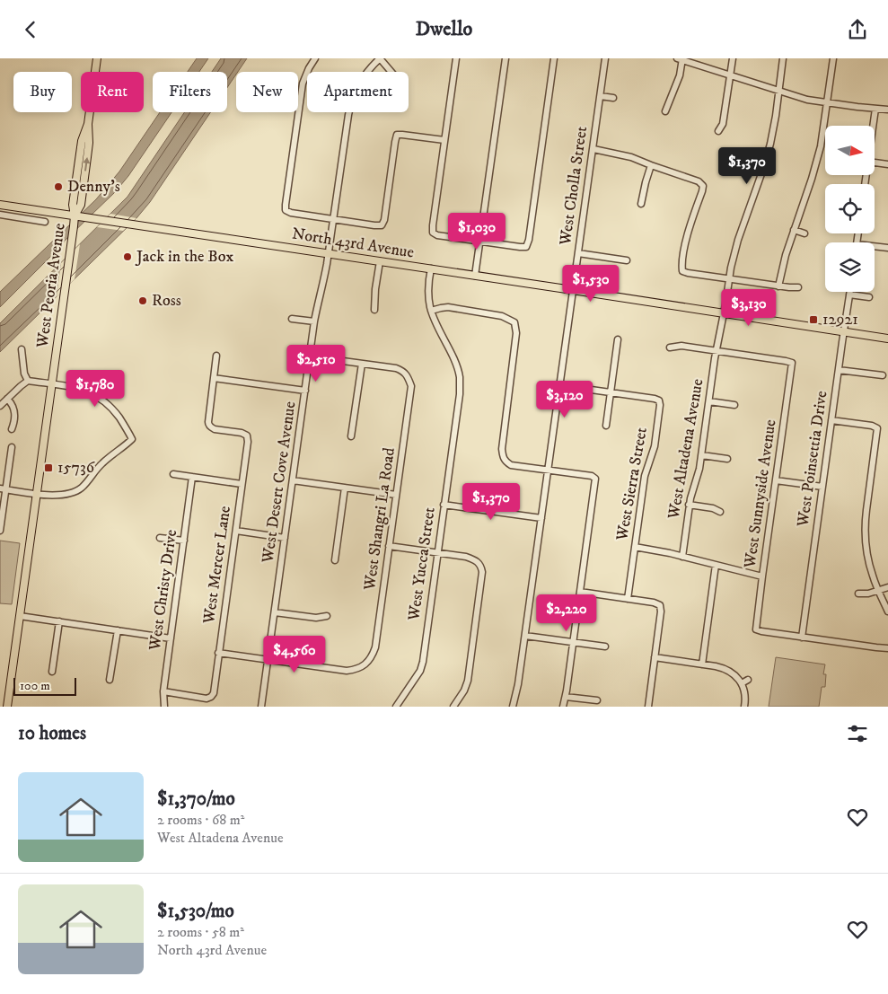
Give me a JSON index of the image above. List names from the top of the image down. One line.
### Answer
{"streets":{"main road":["North 43rd Avenue","West Peoria Avenue"],"street":["West Cholla Street","West Altadena Avenue","West Poinsettia Drive","West Desert Cove Avenue","West Sierra Street","West Sunnyside Avenue","West Shangri La Road","West Yucca Street","West Mercer Lane","West Christy Drive"]},"crossings":[["West Cholla Street","North 43rd Avenue"],["North 43rd Avenue","West Peoria Avenue"],["North 43rd Avenue","West Altadena Avenue"],["North 43rd Avenue","West Poinsettia Drive"],["North 43rd Avenue","West Desert Cove Avenue"],["North 43rd Avenue","West Yucca Street"],["West Altadena Avenue","West Sunnyside Avenue"],["West Poinsettia Drive","West Sunnyside Avenue"],["West Desert Cove Avenue","West Shangri La Road"],["West Mercer Lane","West Christy Drive"]],"places":{"other":["Denny's","Jack in the Box","Ross"],"transit":["12921","15736"]},"scale_bar":"100 m","north":"right","page":{"header":"Dwello","chip":["Buy","Rent","Filters","New","Apartment"],"price":["$1,370","$1,030","$1,530","$3,130","$2,510","$1,780","$3,120","$1,370","$2,220","$4,560"],"scale":"100 m","heading":"10 homes","list":[{"name":"$1,370/mo","note":"2 rooms · 68 m² · West Altadena Avenue"},{"name":"$1,530/mo","note":"2 rooms · 58 m² · North 43rd Avenue"}]}}
